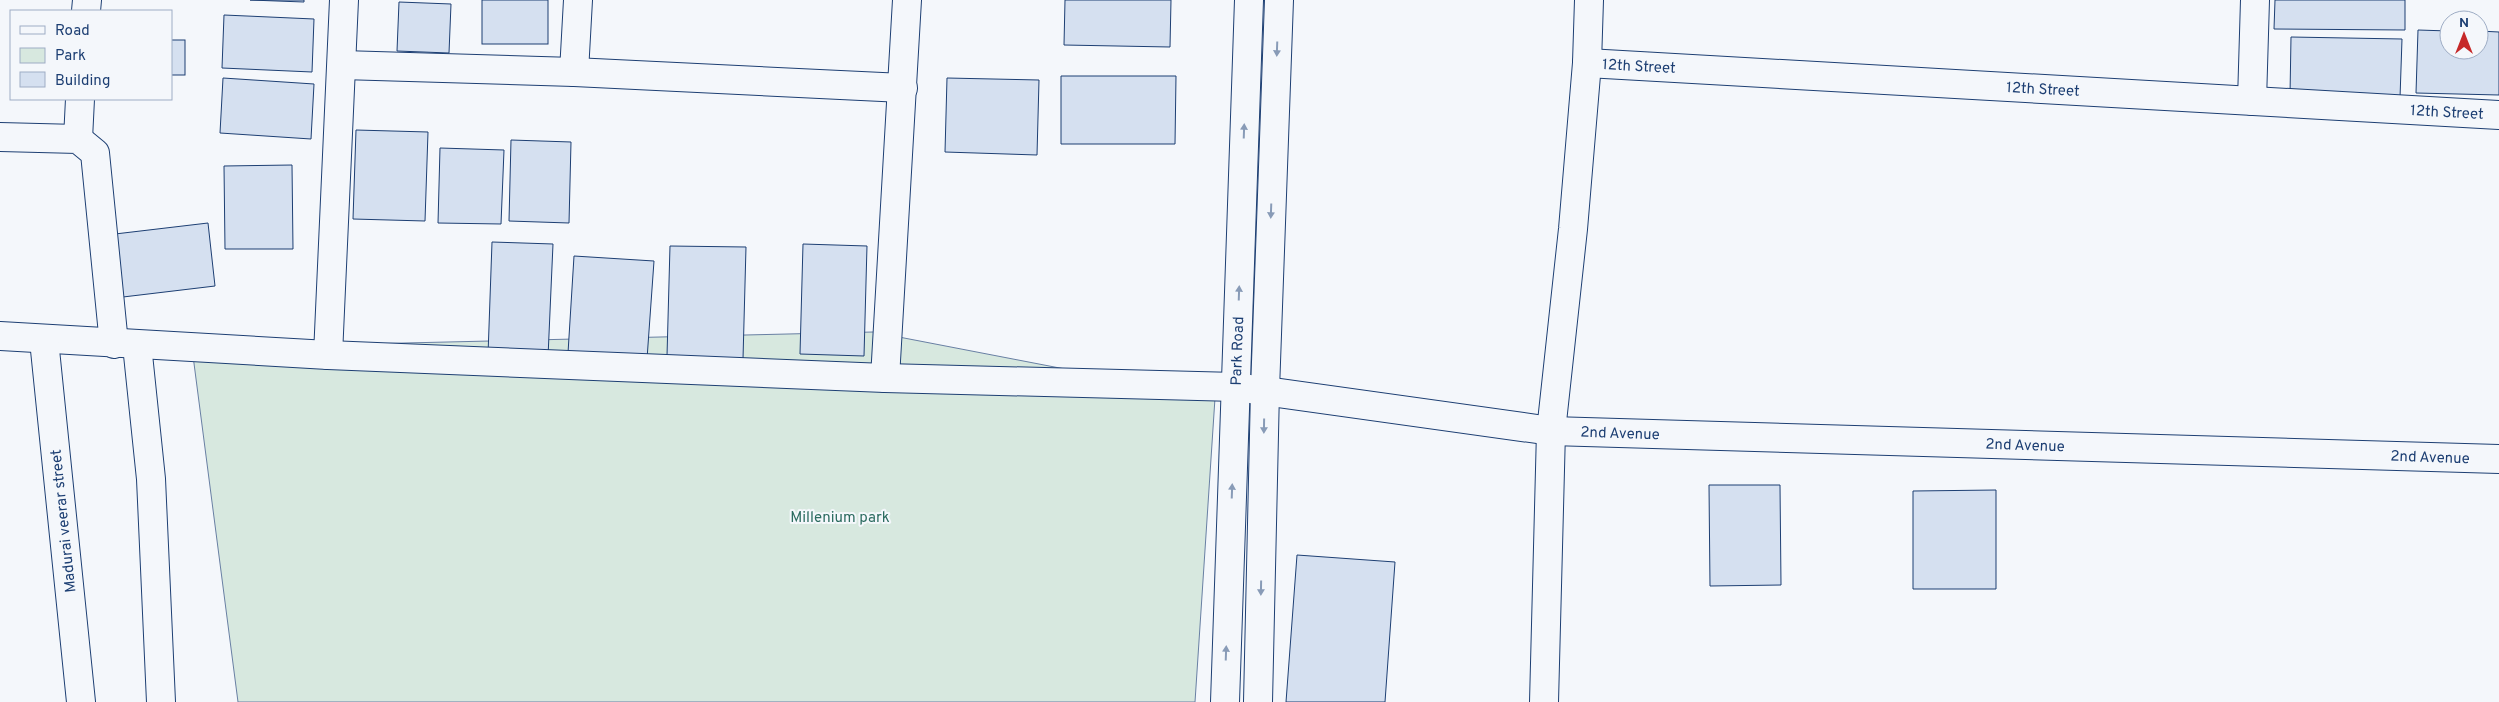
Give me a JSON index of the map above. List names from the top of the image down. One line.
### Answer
{"streets":{"street":["12th Street","Park Road","2nd Avenue","Madurai veerar street"]},"crossings":[["Park Road","2nd Avenue"],["2nd Avenue","Madurai veerar street"]],"parks":["Millenium park"],"legend":["Road","Park","Building"],"north":"top"}
